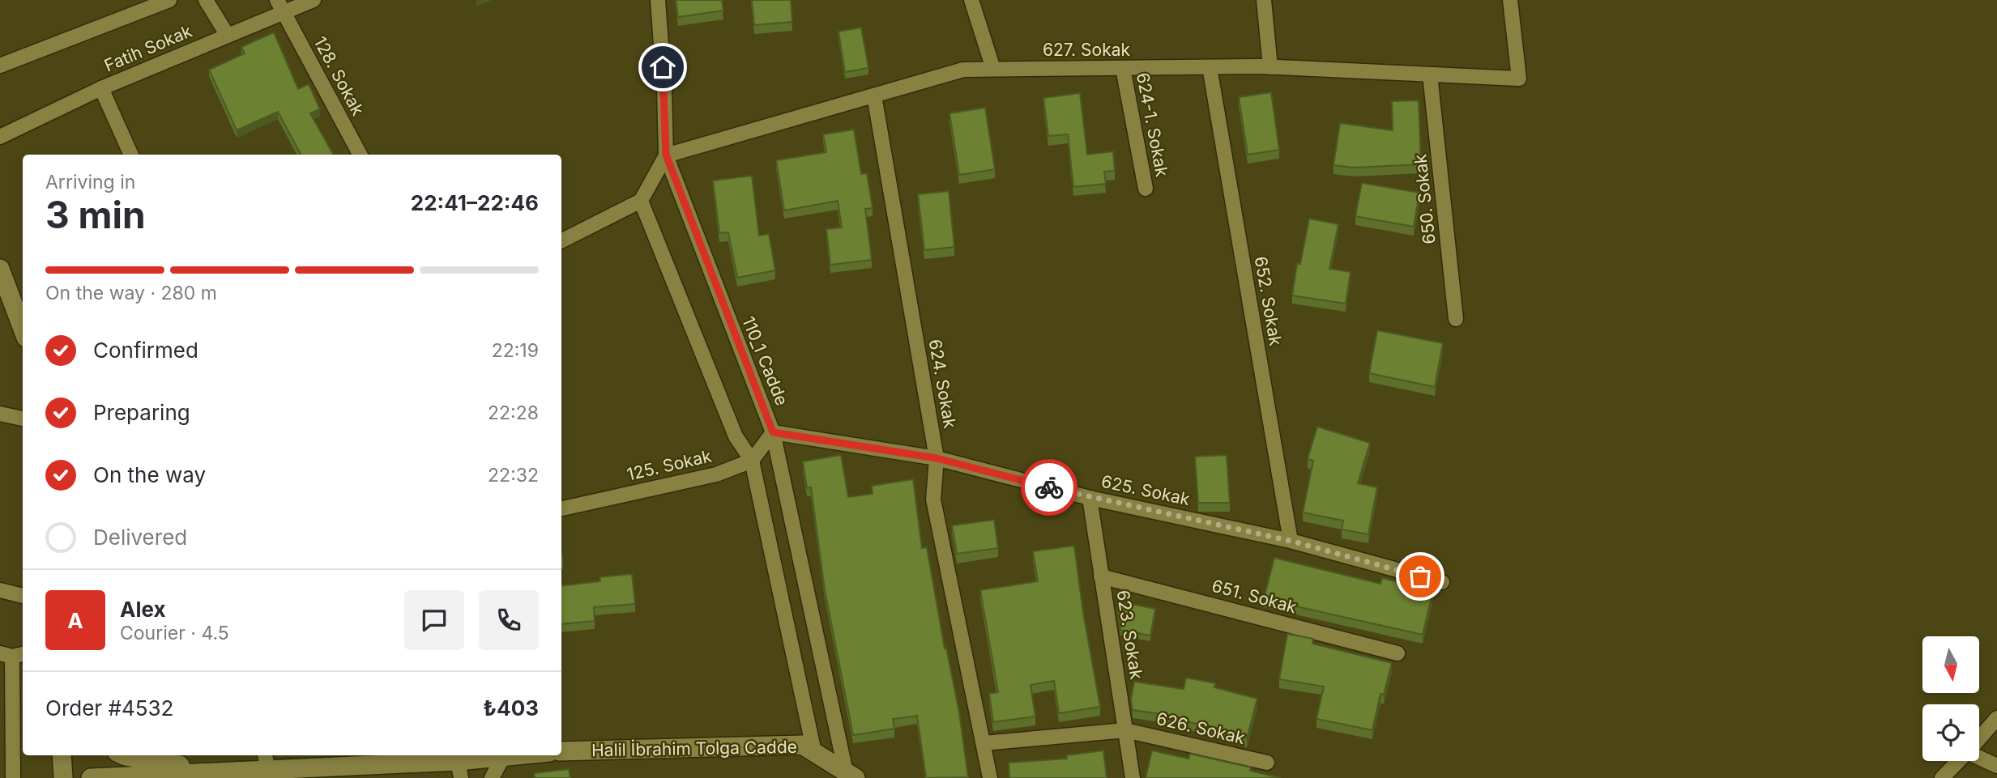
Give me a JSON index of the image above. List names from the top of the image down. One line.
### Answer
{"streets":{"street":["Fatih Sokak","627. Sokak","128. Sokak","624-1. Sokak","650. Sokak","652. Sokak","110_1 Cadde","624. Sokak","125. Sokak","625. Sokak","651. Sokak","623. Sokak","626. Sokak","Halil İbrahim Tolga Cadde"]},"crossings":[["Fatih Sokak","128. Sokak"],["627. Sokak","624-1. Sokak"],["627. Sokak","650. Sokak"],["627. Sokak","652. Sokak"],["627. Sokak","110_1 Cadde"],["627. Sokak","624. Sokak"],["652. Sokak","625. Sokak"],["110_1 Cadde","625. Sokak"],["110_1 Cadde","Halil İbrahim Tolga Cadde"],["624. Sokak","625. Sokak"],["624. Sokak","626. Sokak"],["625. Sokak","623. Sokak"],["651. Sokak","623. Sokak"],["623. Sokak","626. Sokak"]],"north":"bottom","page":{"heading":["3 min","Arriving in","22:41–22:46"],"panel":["Alex","Courier · 4.5","Order #4532","₺403"],"bar":"On the way · 280 m","list":[["Confirmed","22:19"],["Preparing","22:28"],["On the way","22:32"],"Delivered"],"round":"A"}}
